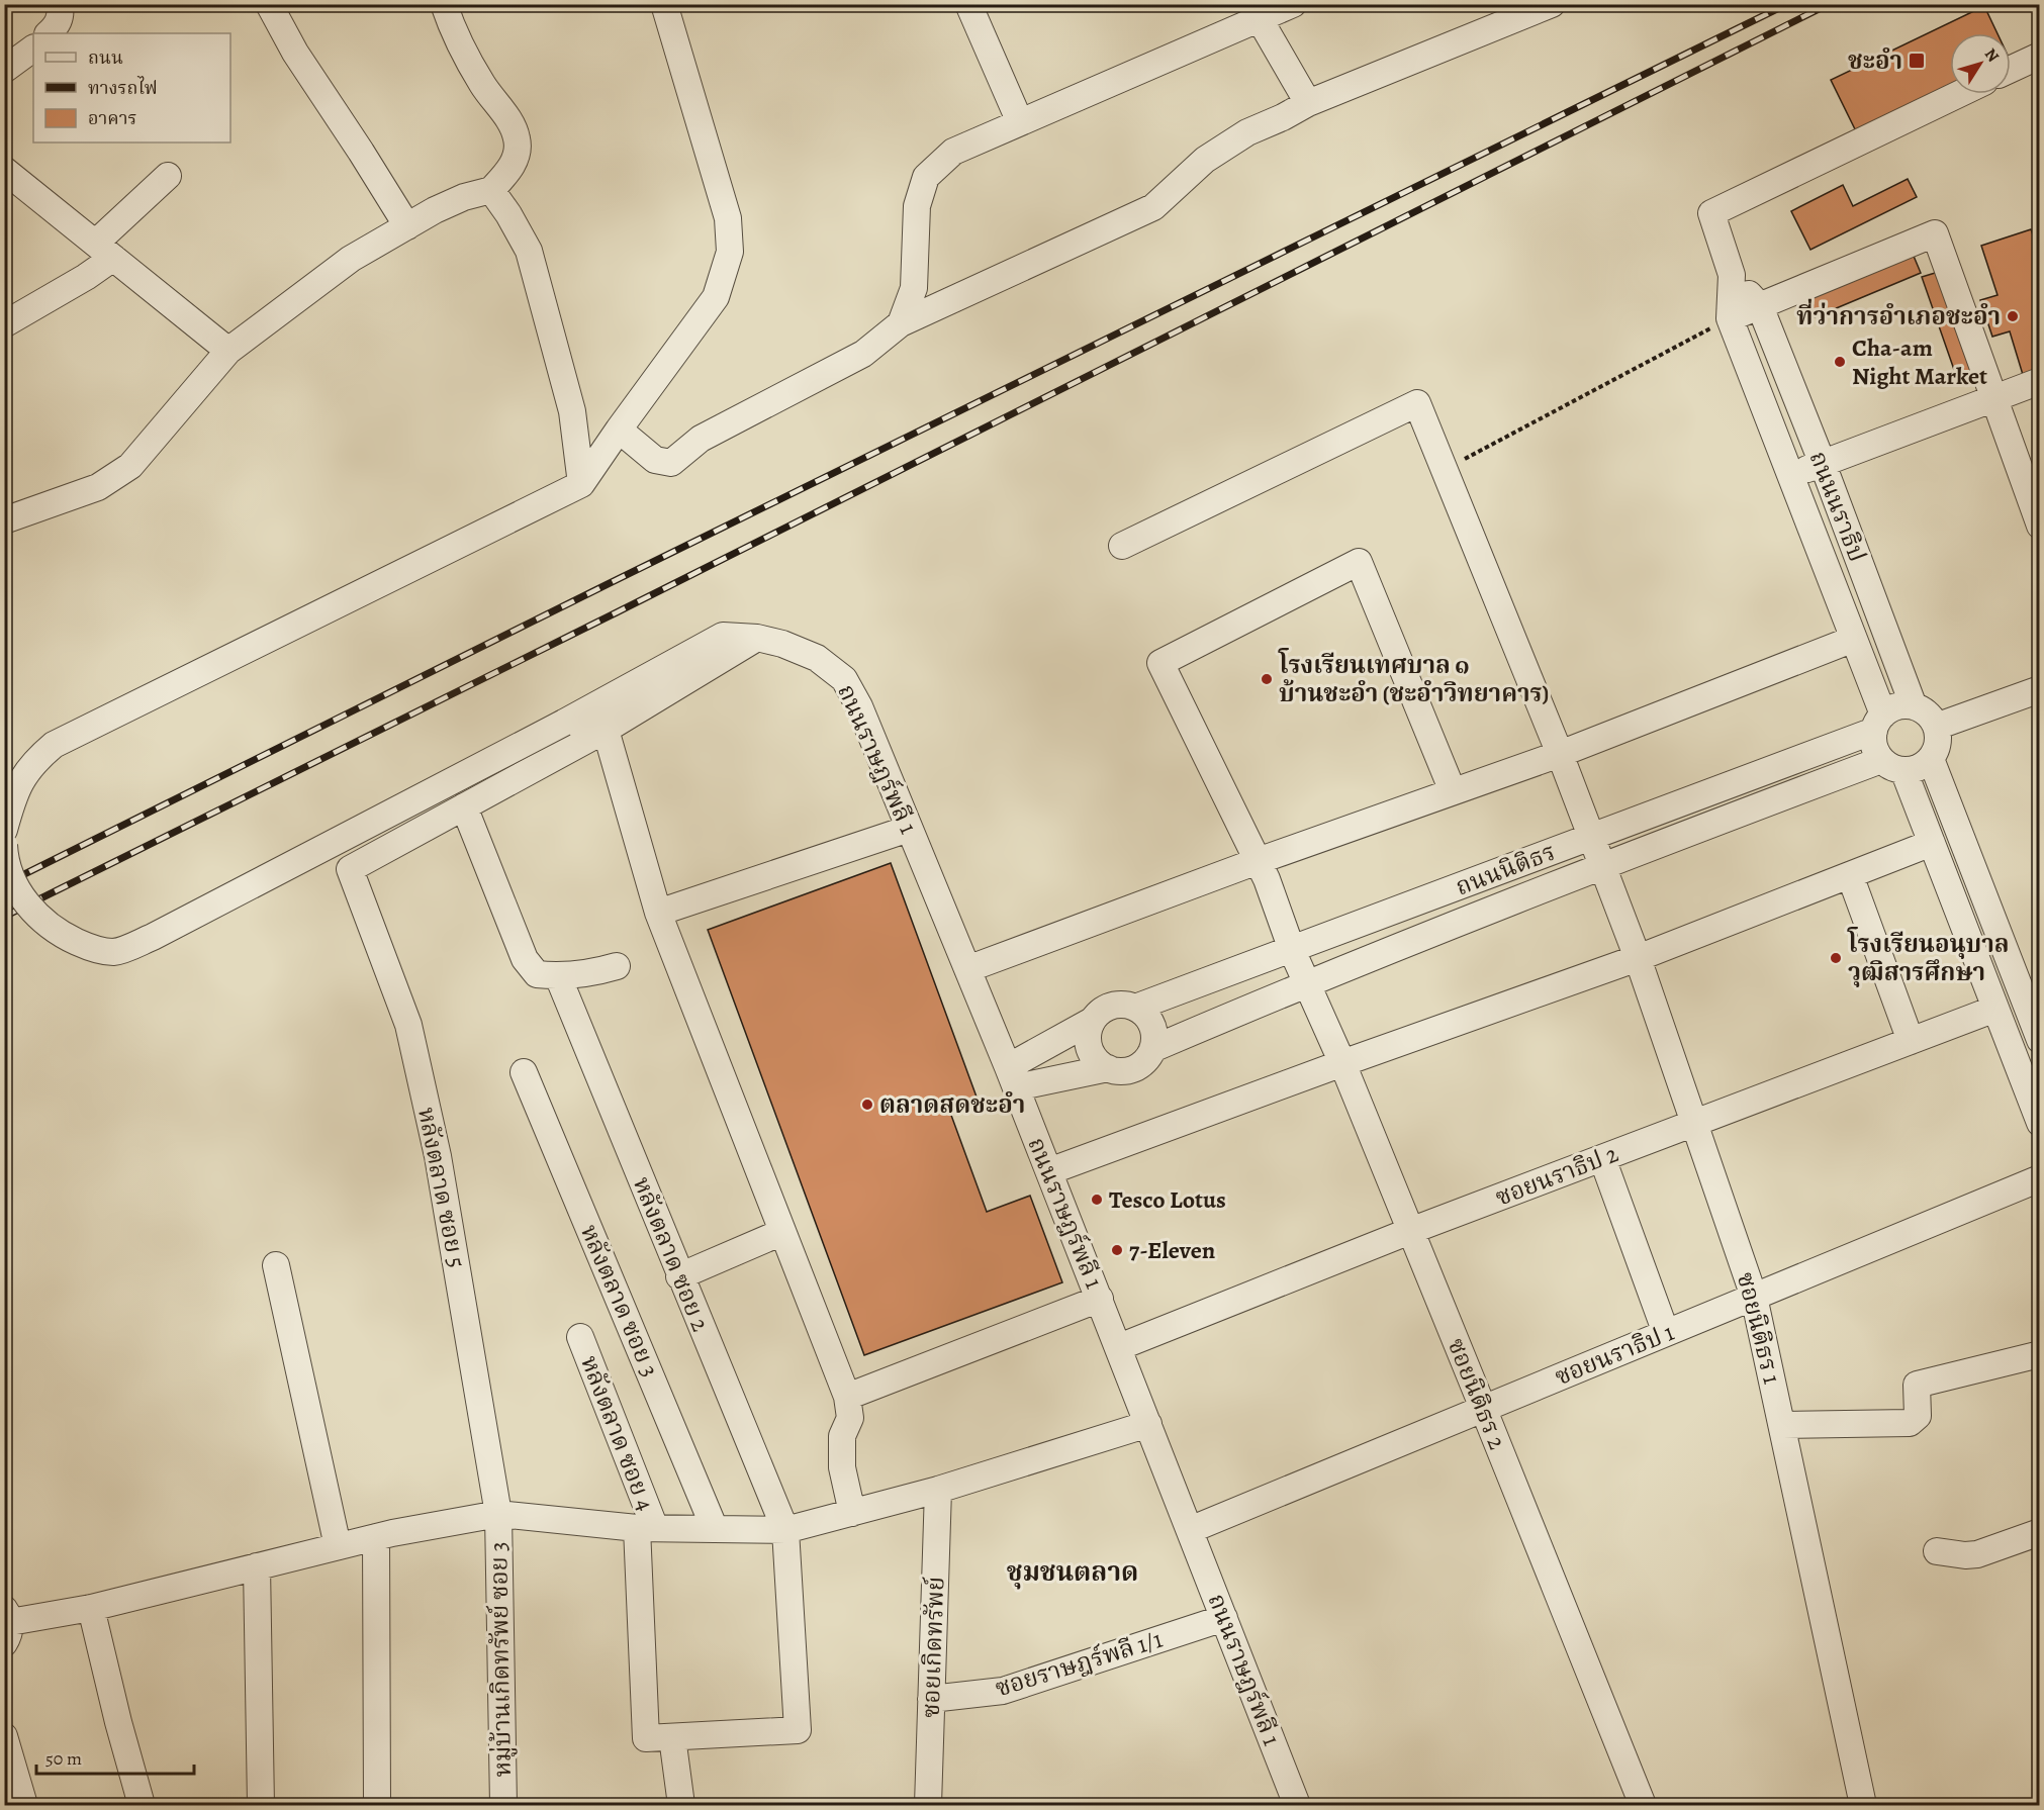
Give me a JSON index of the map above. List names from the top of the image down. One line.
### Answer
{"streets":{"street":["ถนนนราธิป","ถนนราษฎร์พลี 1","ถนนนิติธร","ซอยนราธิป 2","หลังตลาด ซอย 5","หลังตลาด ซอย 2","หลังตลาด ซอย 3","ซอยนิติธร 1","ซอยนราธิป 1","ซอยนิติธร 2","หลังตลาด ซอย 4","ซอยเกิดทรัพย์","หมู่บ้านเกิดทรัพย์ ซอย 3","ซอยราษฎร์พลี 1/1"]},"crossings":[["ถนนนราธิป","ถนนนิติธร"],["ถนนราษฎร์พลี 1","ซอยนราธิป 2"],["ถนนราษฎร์พลี 1","ซอยนราธิป 1"],["ถนนราษฎร์พลี 1","ซอยราษฎร์พลี 1/1"],["ถนนนิติธร","ซอยนิติธร 1"],["ถนนนิติธร","ซอยนิติธร 2"],["ซอยนราธิป 2","ซอยนิติธร 1"],["ซอยนราธิป 2","ซอยนิติธร 2"],["หลังตลาด ซอย 5","หมู่บ้านเกิดทรัพย์ ซอย 3"],["หลังตลาด ซอย 2","หลังตลาด ซอย 4"],["ซอยนิติธร 1","ซอยนราธิป 1"],["ซอยนราธิป 1","ซอยนิติธร 2"],["ซอยเกิดทรัพย์","ซอยราษฎร์พลี 1/1"]],"districts":["ชุมชนตลาด"],"places":{"transit":["ชะอำ"],"other":["ที่ว่าการอำเภอชะอำ","Cha-am Night Market","โรงเรียนเทศบาล ๑ บ้านชะอำ (ชะอำวิทยาคาร)","โรงเรียนอนุบาล วุฒิสารศึกษา","ตลาดสดชะอำ","Tesco Lotus","7-Eleven"]},"legend":["ถนน","ทางรถไฟ","อาคาร"],"scale_bar":"50 m","north":"top right"}
